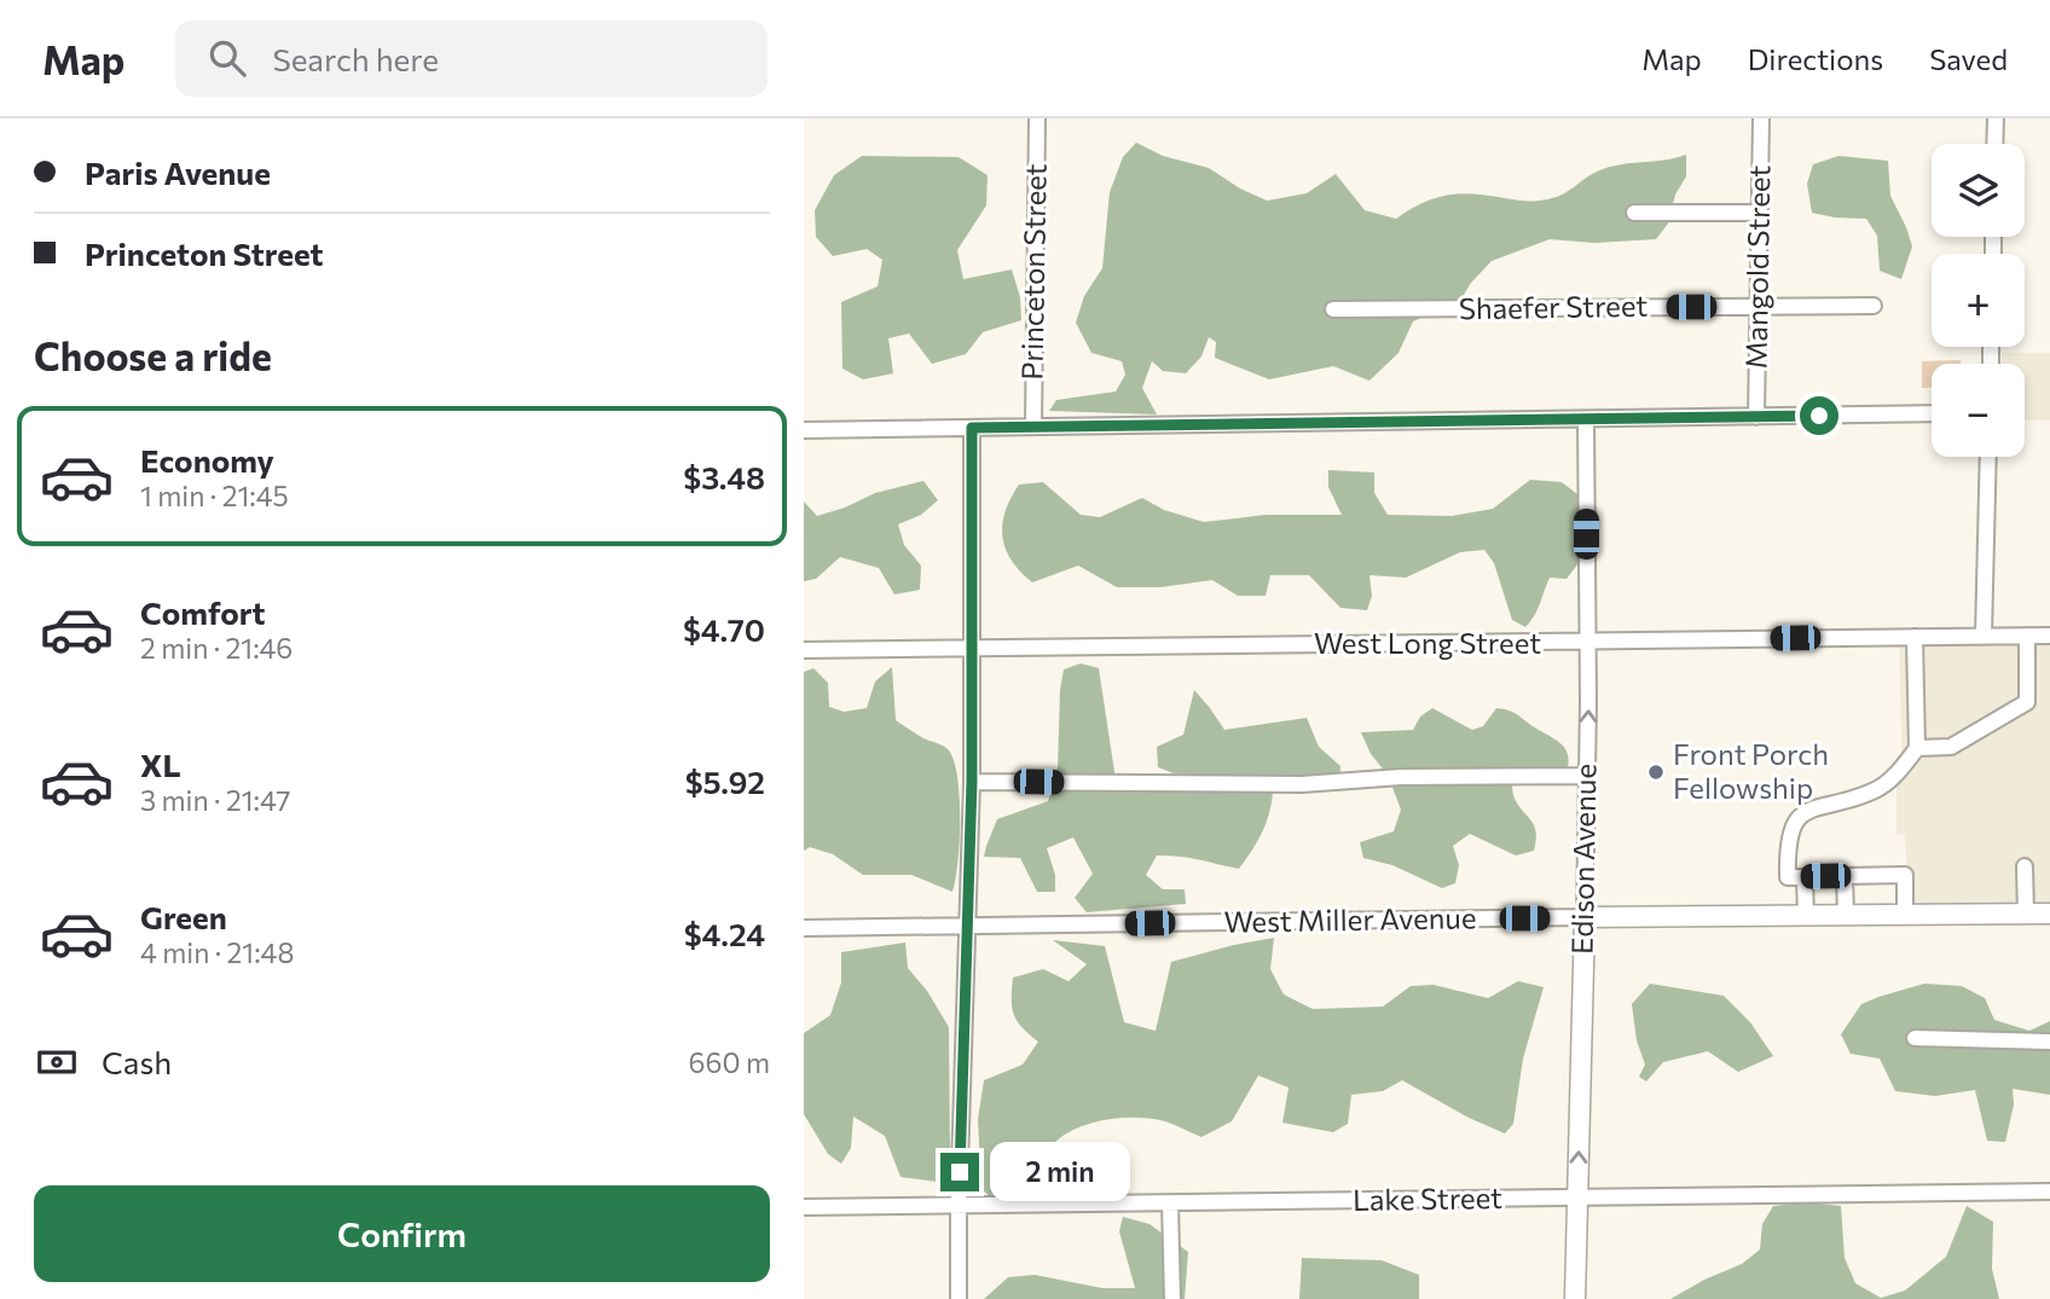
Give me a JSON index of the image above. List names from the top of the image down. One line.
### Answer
{"streets":{"main road":["Edison Avenue","West Miller Avenue"],"street":["Mangold Street","Princeton Street","Shaefer Street","West Long Street","Lake Street"]},"crossings":[["Mangold Street","Shaefer Street"],["West Long Street","Edison Avenue"],["Edison Avenue","West Miller Avenue"],["Edison Avenue","Lake Street"]],"one_way":["Edison Avenue"],"places":["Front Porch Fellowship"],"page":{"header":"Map","search":"Search here","nav":["Map","Directions","Saved"],"banner":["Paris Avenue","Princeton Street"],"map_buttons":["+","−"],"heading":"Choose a ride","list":[{"name":"Economy","note":"1 min · 21:45","value":"$3.48"},{"name":"Comfort","note":"2 min · 21:46","value":"$4.70"},{"name":"XL","note":"3 min · 21:47","value":"$5.92"},{"name":"Green","note":"4 min · 21:48","value":"$4.24"}],"pay":["Cash","660 m"],"bubble":"2 min","buttons":"Confirm"}}
